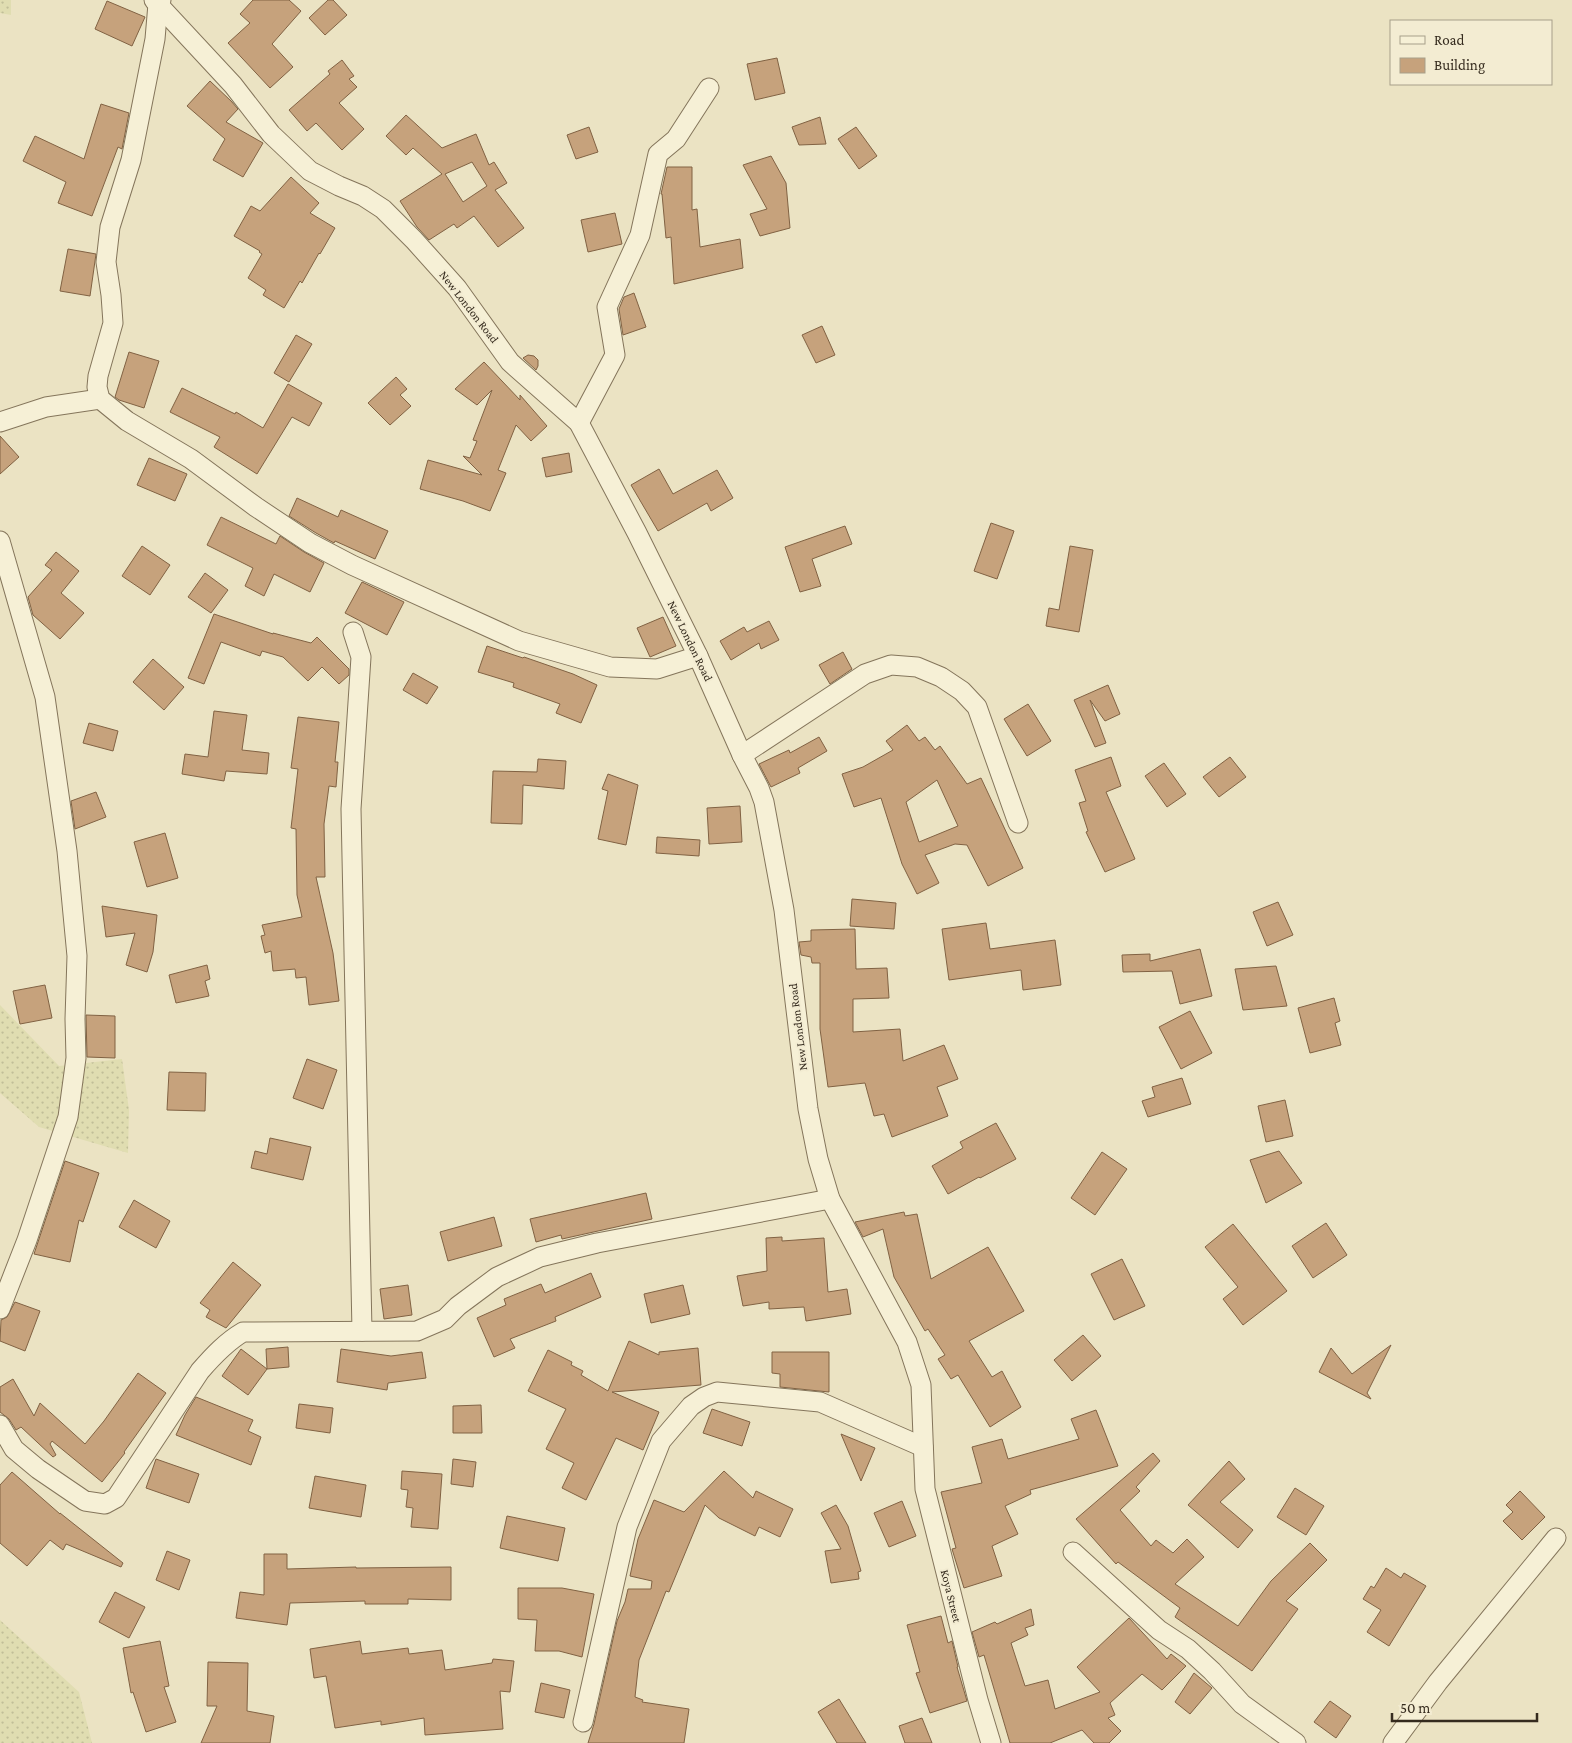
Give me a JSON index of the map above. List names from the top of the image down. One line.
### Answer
{"streets":{"street":["New London Road","Koya Street"]},"crossings":[["New London Road","Koya Street"]],"legend":["Road","Building"],"scale_bar":"50 m"}
